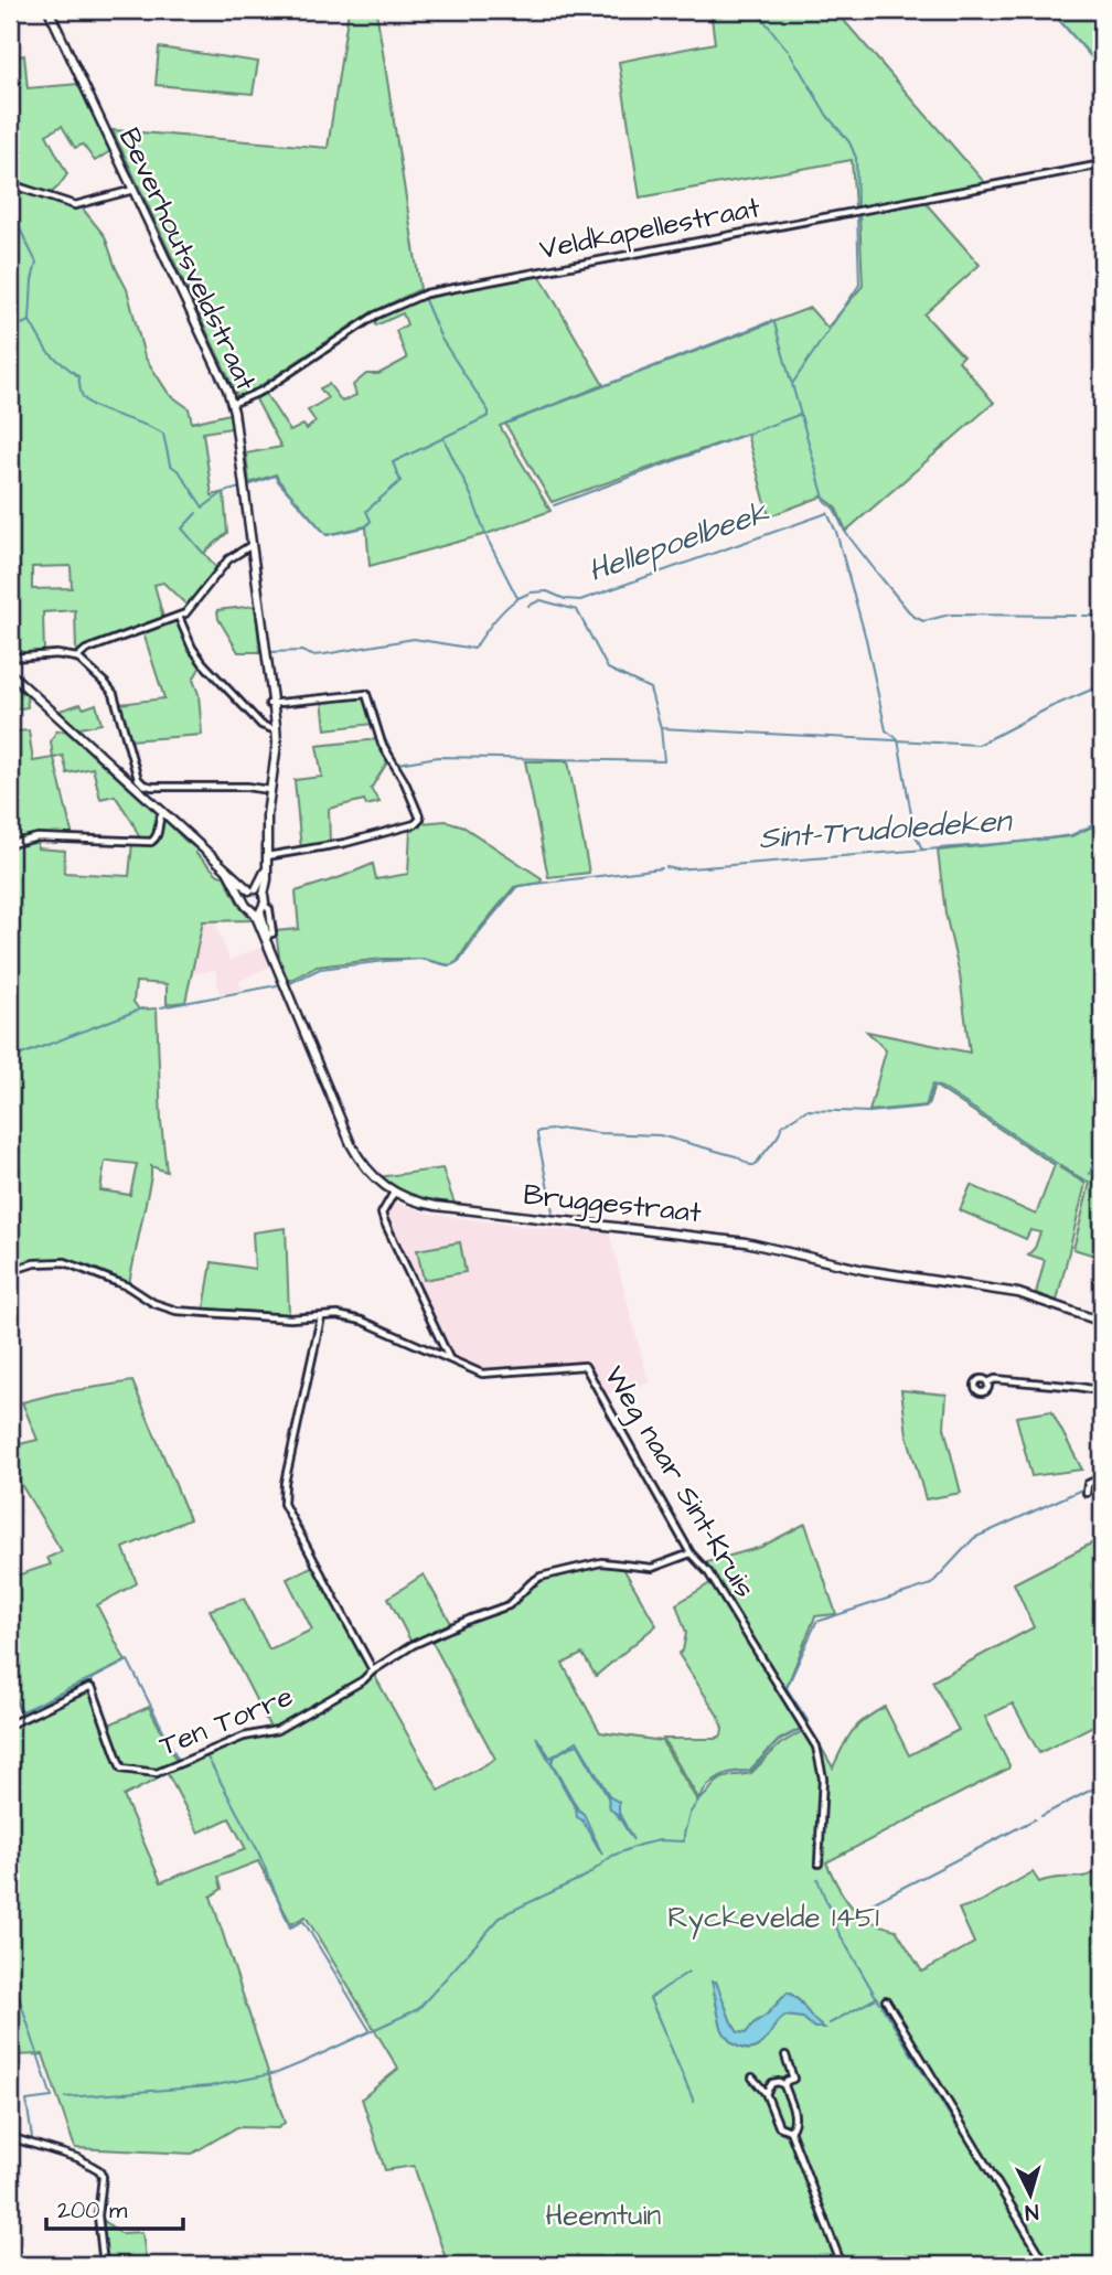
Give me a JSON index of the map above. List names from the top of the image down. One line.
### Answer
{"streets":{"main road":["Beverhoutsveldstraat","Bruggestraat"],"street":["Veldkapellestraat","Weg naar Sint-Kruis","Ten Torre"]},"crossings":[["Veldkapellestraat","Beverhoutsveldstraat"],["Beverhoutsveldstraat","Bruggestraat"],["Weg naar Sint-Kruis","Ten Torre"]],"water":["Hellepoelbeek","Sint-Trudoledeken"],"parks":["Ryckevelde 1451","Heemtuin"],"scale_bar":"200 m","north":"bottom"}
